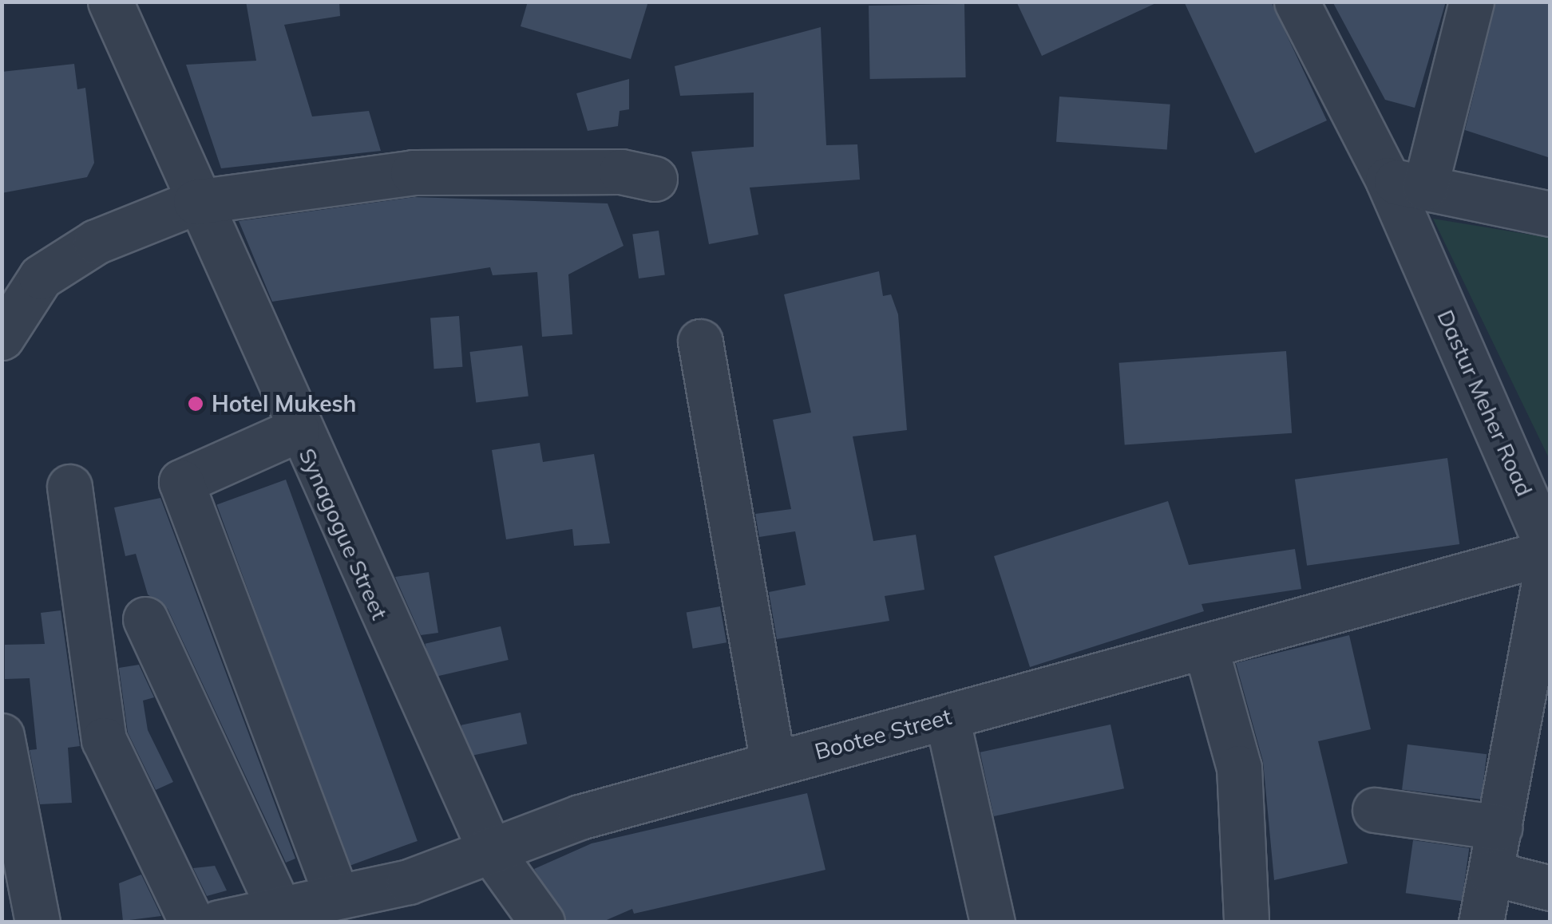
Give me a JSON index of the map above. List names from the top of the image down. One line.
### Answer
{"streets":{"street":["Dastur Meher Road","Synagogue Street","Bootee Street"]},"crossings":[["Dastur Meher Road","Bootee Street"],["Synagogue Street","Bootee Street"]],"places":["Hotel Mukesh"]}
